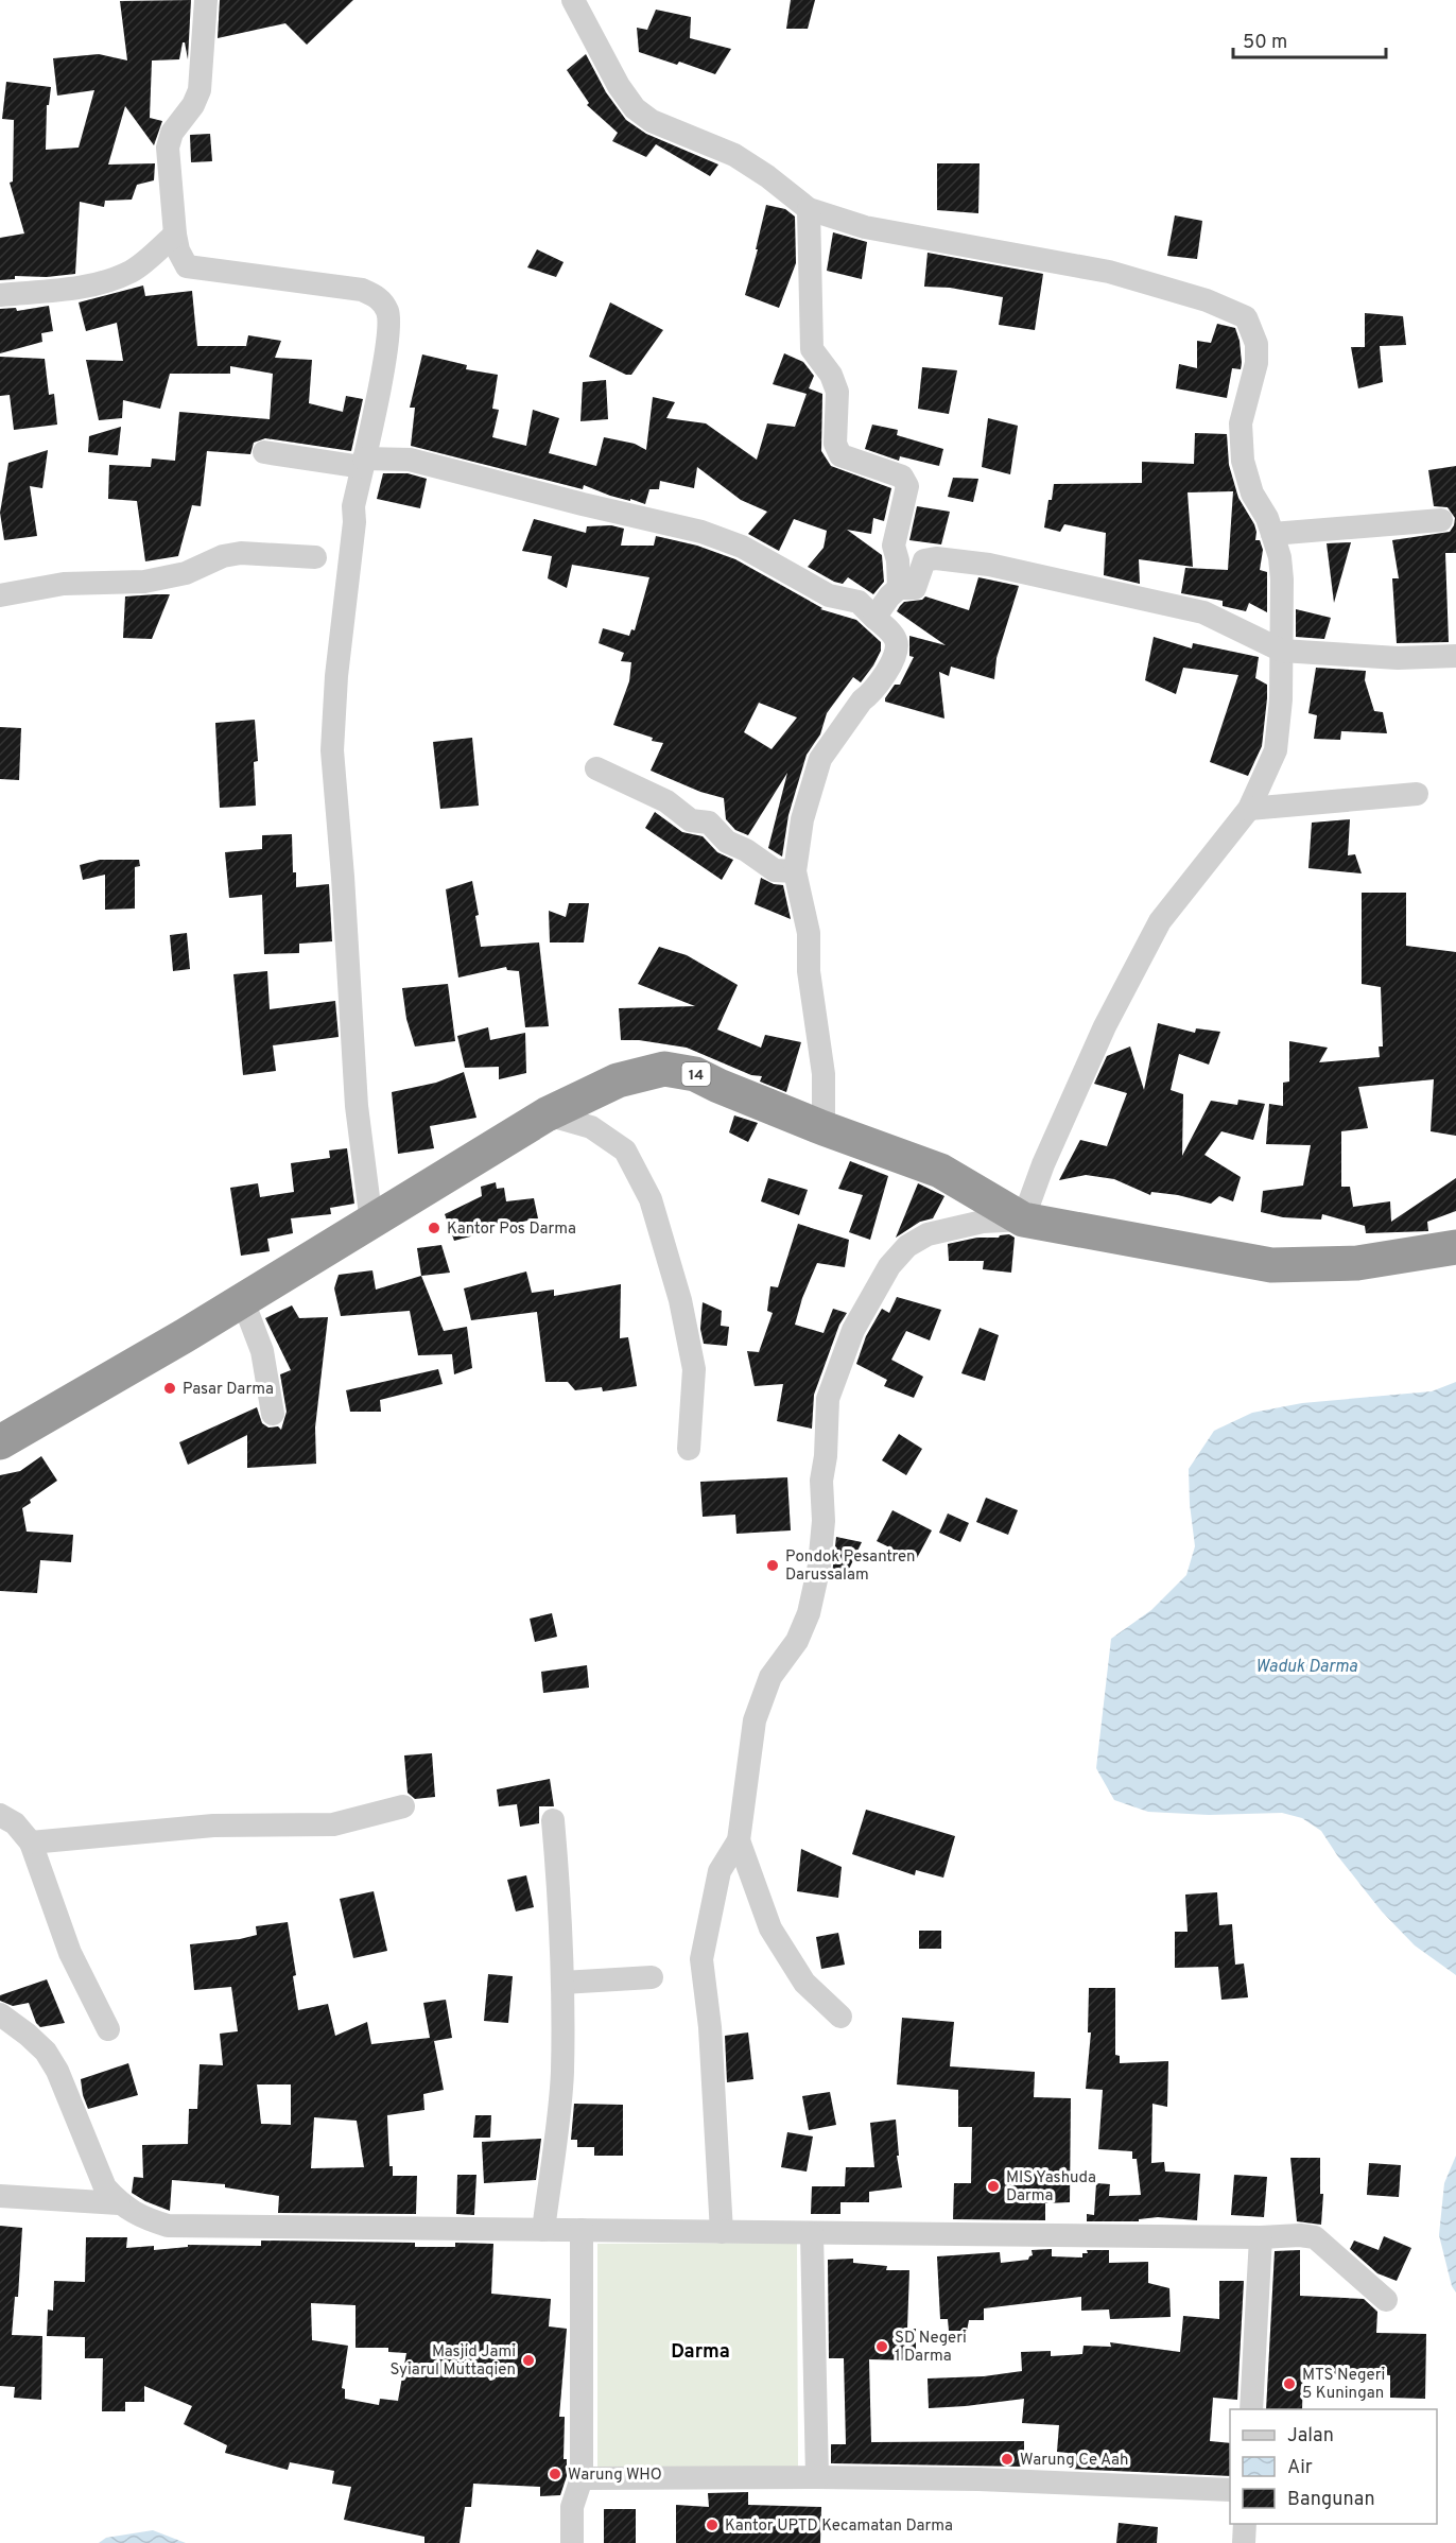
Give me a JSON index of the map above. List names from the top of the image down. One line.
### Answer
{"streets":{"highway":["14"]},"districts":["Darma"],"water":["Waduk Darma"],"places":["Kantor Pos Darma","Pasar Darma","Pondok Pesantren Darussalam","MIS Yashuda Darma","SD Negeri 1 Darma","Masjid Jami Syiarul Muttaqien","MTS Negeri 5 Kuningan","Warung Ce Aah","Warung WHO","Kantor UPTD Kecamatan Darma"],"legend":["Jalan","Air","Bangunan"],"scale_bar":"50 m"}
